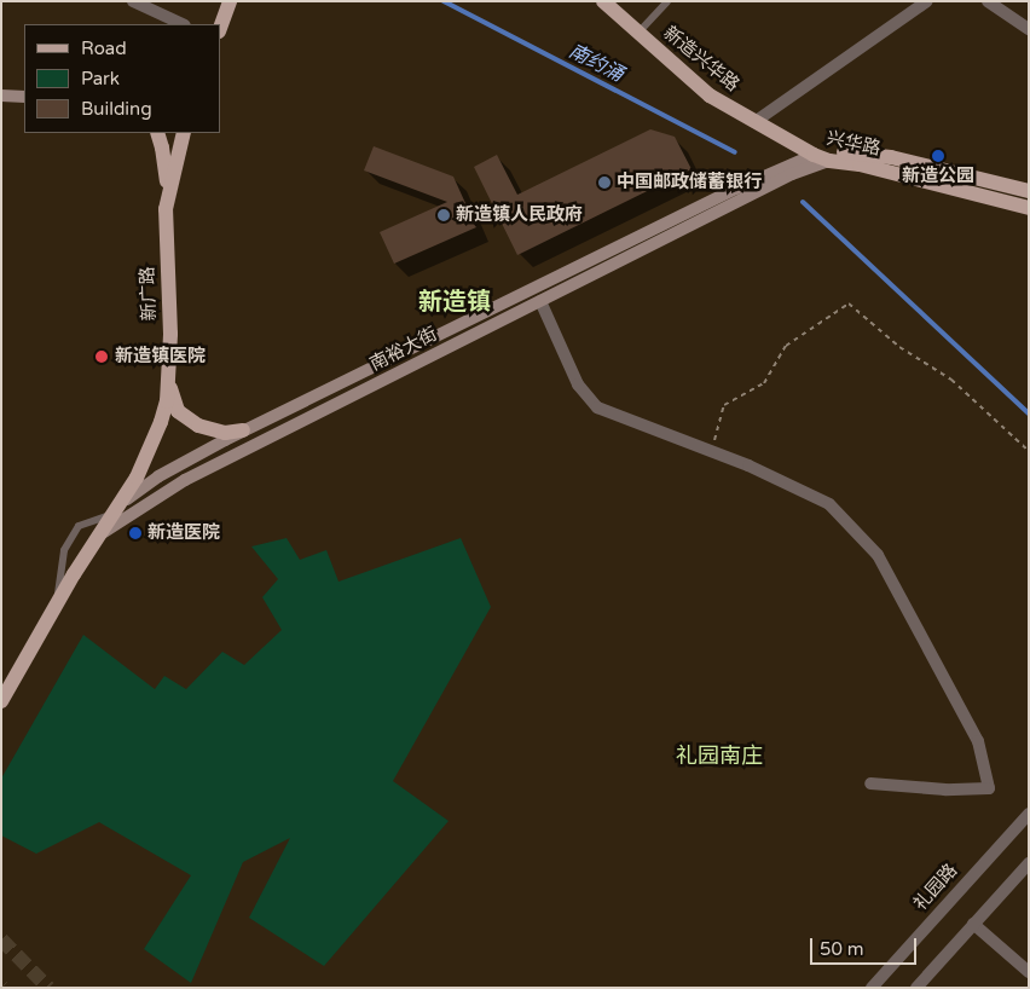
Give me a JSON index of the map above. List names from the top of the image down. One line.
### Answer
{"streets":{"main road":["新造兴华路","兴华路","新广路","南裕大街"],"street":["礼园路"]},"crossings":[["新造兴华路","兴华路"],["新造兴华路","南裕大街"],["兴华路","南裕大街"],["新广路","南裕大街"]],"districts":["新造镇","礼园南庄"],"water":["南约涌"],"places":["新造公园","中国邮政储蓄银行","新造镇人民政府","新造镇医院","新造医院"],"legend":["Road","Park","Building"],"scale_bar":"50 m"}
